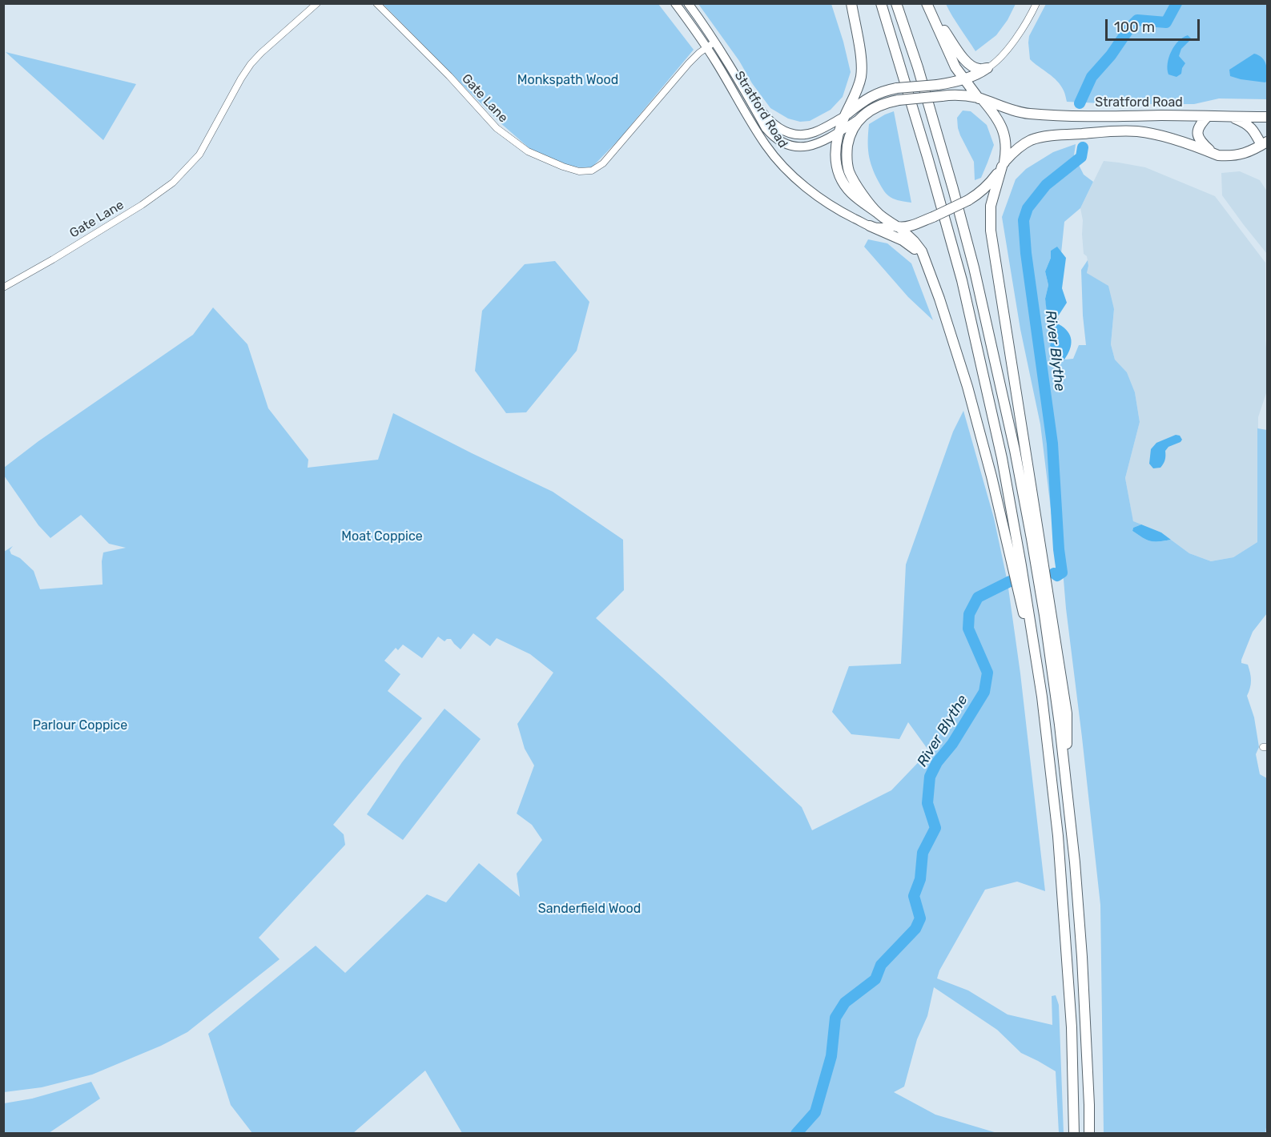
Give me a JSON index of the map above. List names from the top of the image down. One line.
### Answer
{"streets":{"highway":["Stratford Road"],"street":["Gate Lane"]},"crossings":[["Gate Lane","Stratford Road"]],"water":["River Blythe"],"parks":["Monkspath Wood","Moat Coppice","Parlour Coppice","Sanderfield Wood"],"scale_bar":"100 m"}
